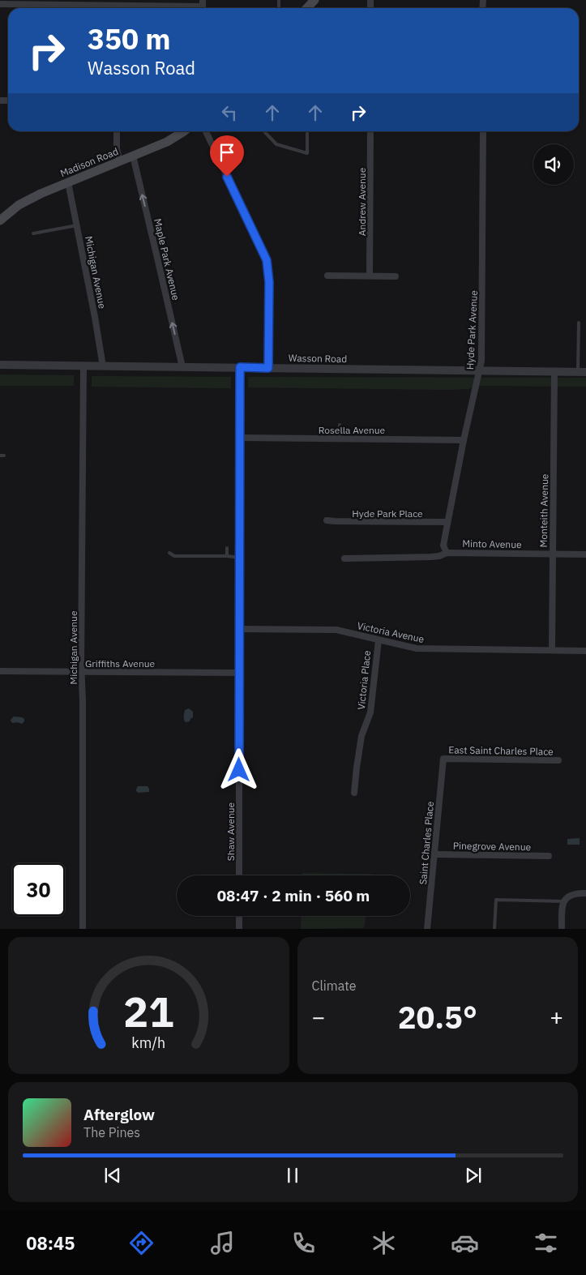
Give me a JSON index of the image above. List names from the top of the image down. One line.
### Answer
{"streets":{"main road":["Madison Road"],"street":["Andrew Avenue","Maple Park Avenue","Michigan Avenue","Hyde Park Avenue","Wasson Road","Rosella Avenue","Monteith Avenue","Hyde Park Place","Minto Avenue","Victoria Avenue","Griffiths Avenue","Victoria Place","East Saint Charles Place","Shaw Avenue","Saint Charles Place","Pinegrove Avenue"]},"crossings":[["Madison Road","Maple Park Avenue"],["Madison Road","Michigan Avenue"],["Maple Park Avenue","Wasson Road"],["Michigan Avenue","Wasson Road"],["Michigan Avenue","Griffiths Avenue"],["Hyde Park Avenue","Wasson Road"],["Hyde Park Avenue","Rosella Avenue"],["Hyde Park Avenue","Hyde Park Place"],["Hyde Park Avenue","Minto Avenue"],["Wasson Road","Monteith Avenue"],["Wasson Road","Shaw Avenue"],["Rosella Avenue","Shaw Avenue"],["Monteith Avenue","Minto Avenue"],["Monteith Avenue","Victoria Avenue"],["Victoria Avenue","Victoria Place"],["Victoria Avenue","Shaw Avenue"],["Griffiths Avenue","Shaw Avenue"],["East Saint Charles Place","Saint Charles Place"],["Saint Charles Place","Pinegrove Avenue"]],"one_way":["Maple Park Avenue"],"page":{"turn":["350 m","Wasson Road"],"limit":"30","trip":"08:47 · 2 min · 560 m","tile":"Climate","heat":["−","20.5°","+"],"song":["Afterglow","The Pines"],"tabs":"08:45","gauge":["21","km/h"]}}
